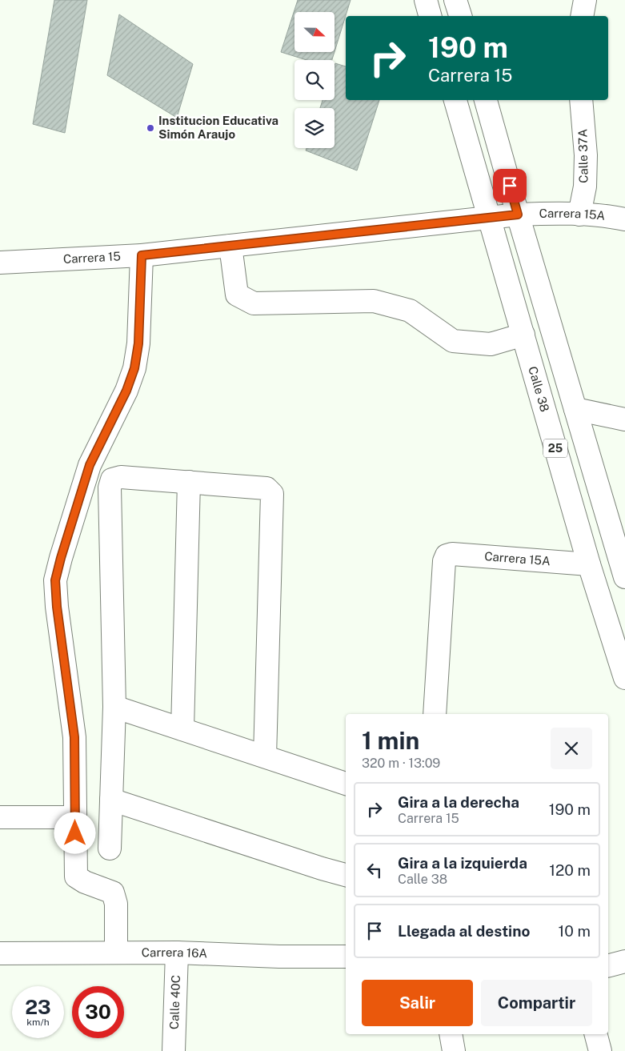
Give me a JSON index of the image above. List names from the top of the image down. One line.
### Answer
{"streets":{"main road":["Calle 37A","Carrera 15A","Carrera 15","Calle 38","25","Carrera 16A","Calle 40C"]},"crossings":[["Calle 37A","Carrera 15A"],["Carrera 15A","Carrera 15"],["Carrera 15A","Calle 38"],["Carrera 15A","25"],["Carrera 15","Calle 38"],["Carrera 15","25"],["Carrera 16A","Calle 40C"]],"places":["Institucion Educativa Simón Araujo"],"north":"right","page":{"turn":["190 m","Carrera 15"],"heading":["1 min","320 m · 13:09"],"list":[{"name":"Gira a la derecha","note":"Carrera 15","value":"190 m"},{"name":"Gira a la izquierda","note":"Calle 38","value":"120 m"},{"name":"Llegada al destino","value":"10 m"}],"buttons":["Salir","Compartir"],"speed":"23 km/h","limit":"30"}}
